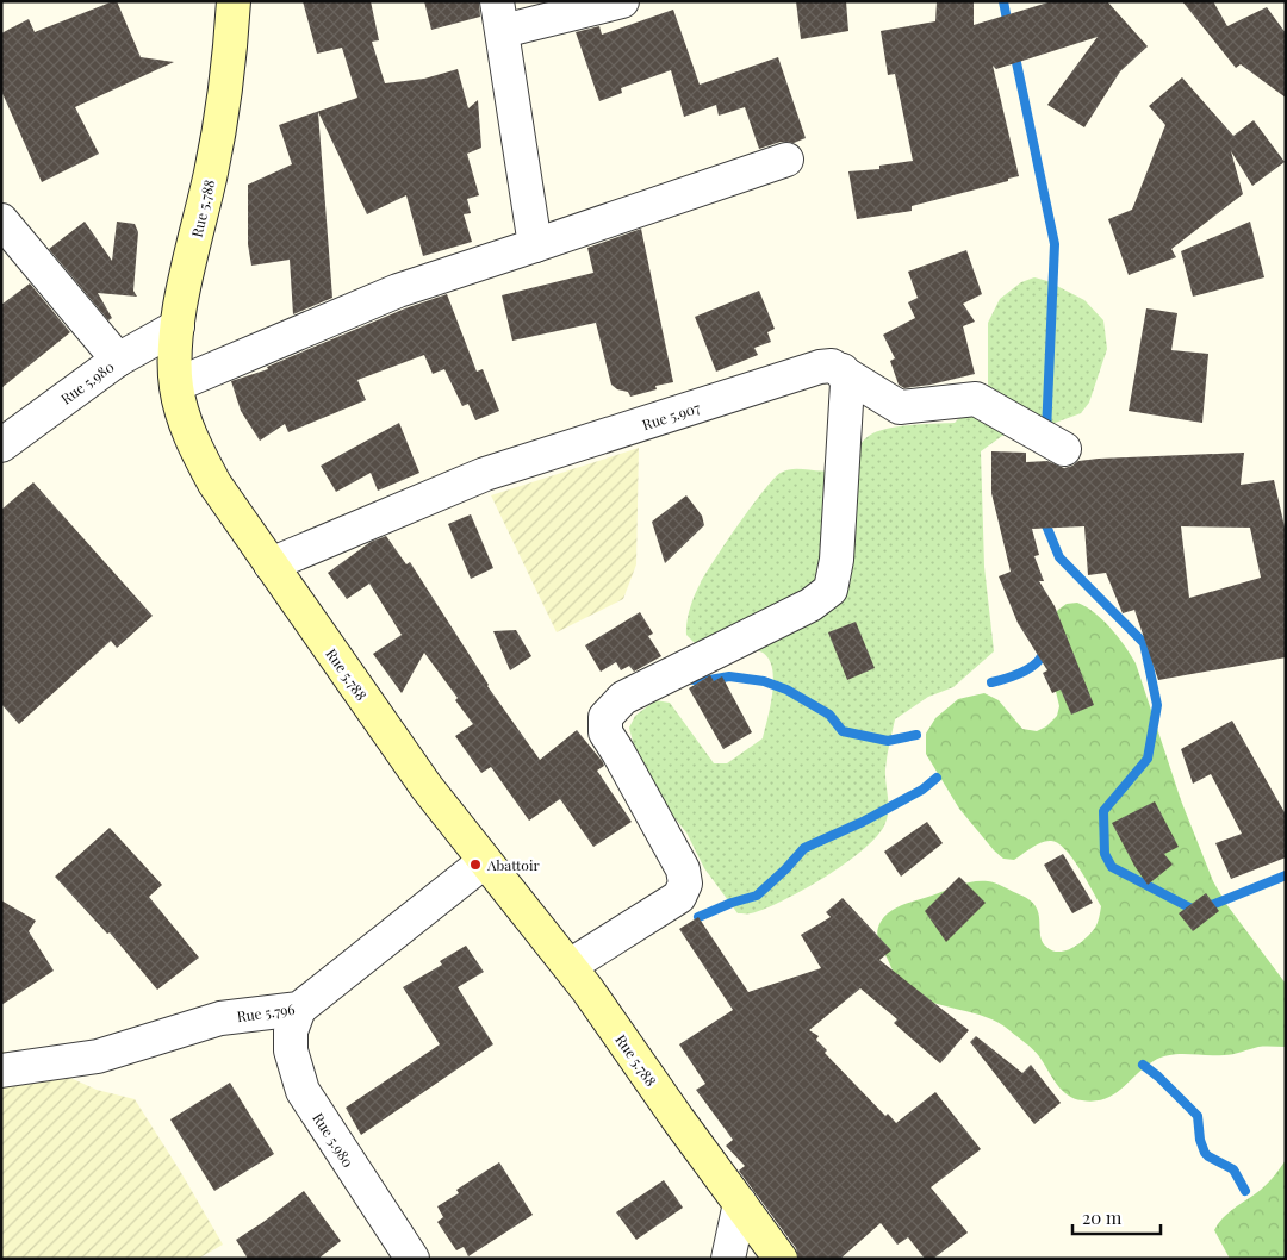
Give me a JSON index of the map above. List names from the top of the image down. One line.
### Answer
{"streets":{"street":["Rue 5.788","Rue 5.980","Rue 5.907","Rue 5.796"]},"crossings":[["Rue 5.788","Rue 5.980"],["Rue 5.788","Rue 5.907"],["Rue 5.788","Rue 5.796"],["Rue 5.980","Rue 5.796"]],"places":["Abattoir"],"scale_bar":"20 m"}
